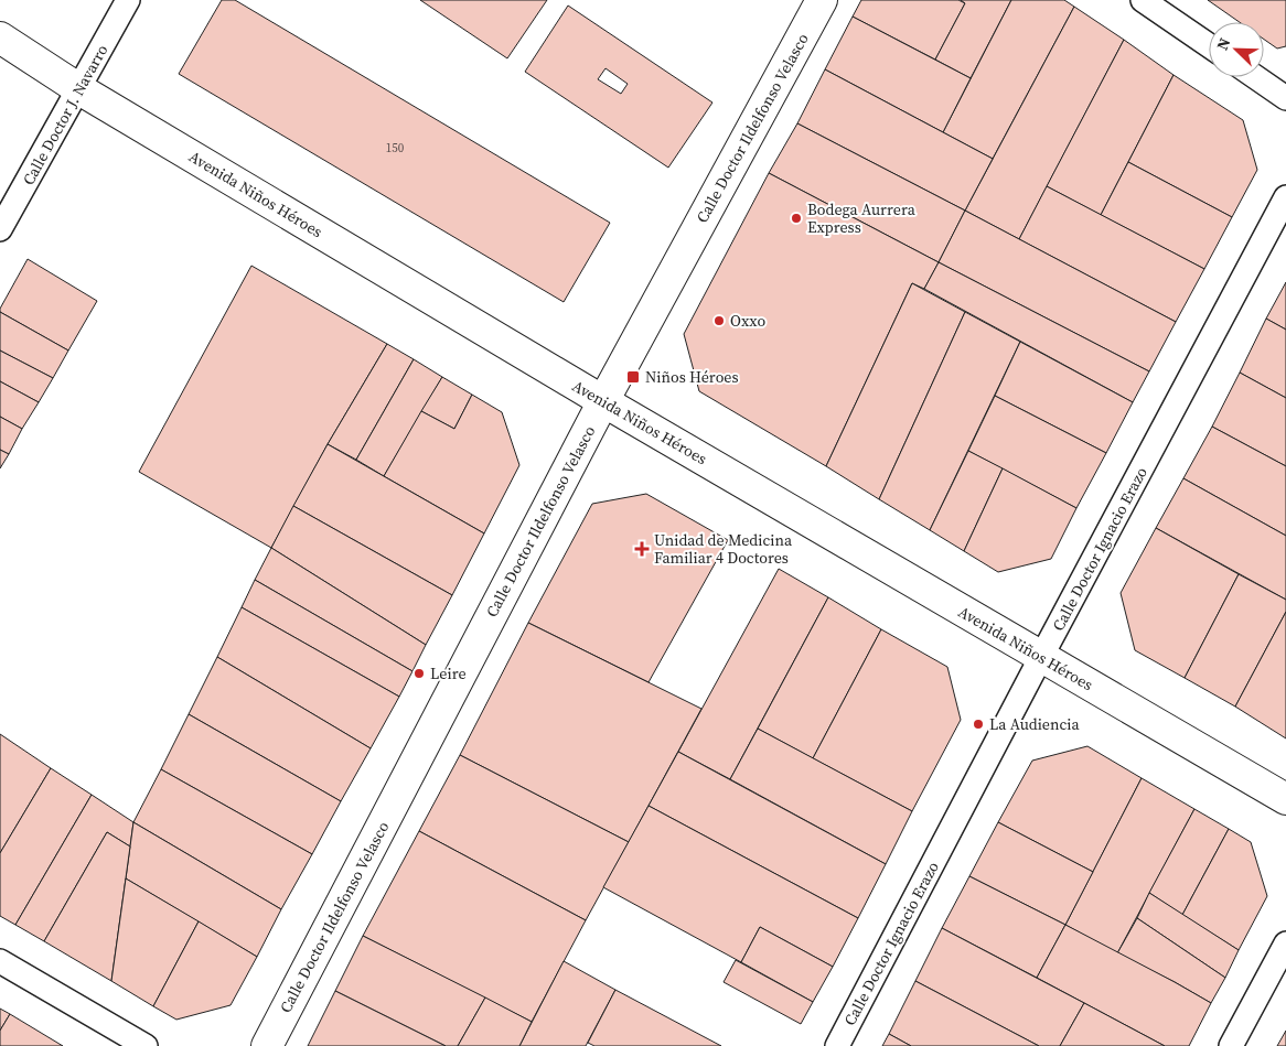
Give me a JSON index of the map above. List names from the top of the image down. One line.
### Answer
{"streets":{"main road":["Calle Doctor Ildelfonso Velasco","Avenida Niños Héroes"],"street":["Calle Doctor J. Navarro","Calle Doctor Ignacio Erazo"]},"crossings":[["Calle Doctor J. Navarro","Avenida Niños Héroes"],["Calle Doctor Ildelfonso Velasco","Avenida Niños Héroes"],["Avenida Niños Héroes","Calle Doctor Ignacio Erazo"]],"places":{"other":["Bodega Aurrera Express","Oxxo","Leire","La Audiencia"],"transit":["Niños Héroes"],"health":["Unidad de Medicina Familiar 4 Doctores"]},"house_numbers":["150"],"north":"top left"}
